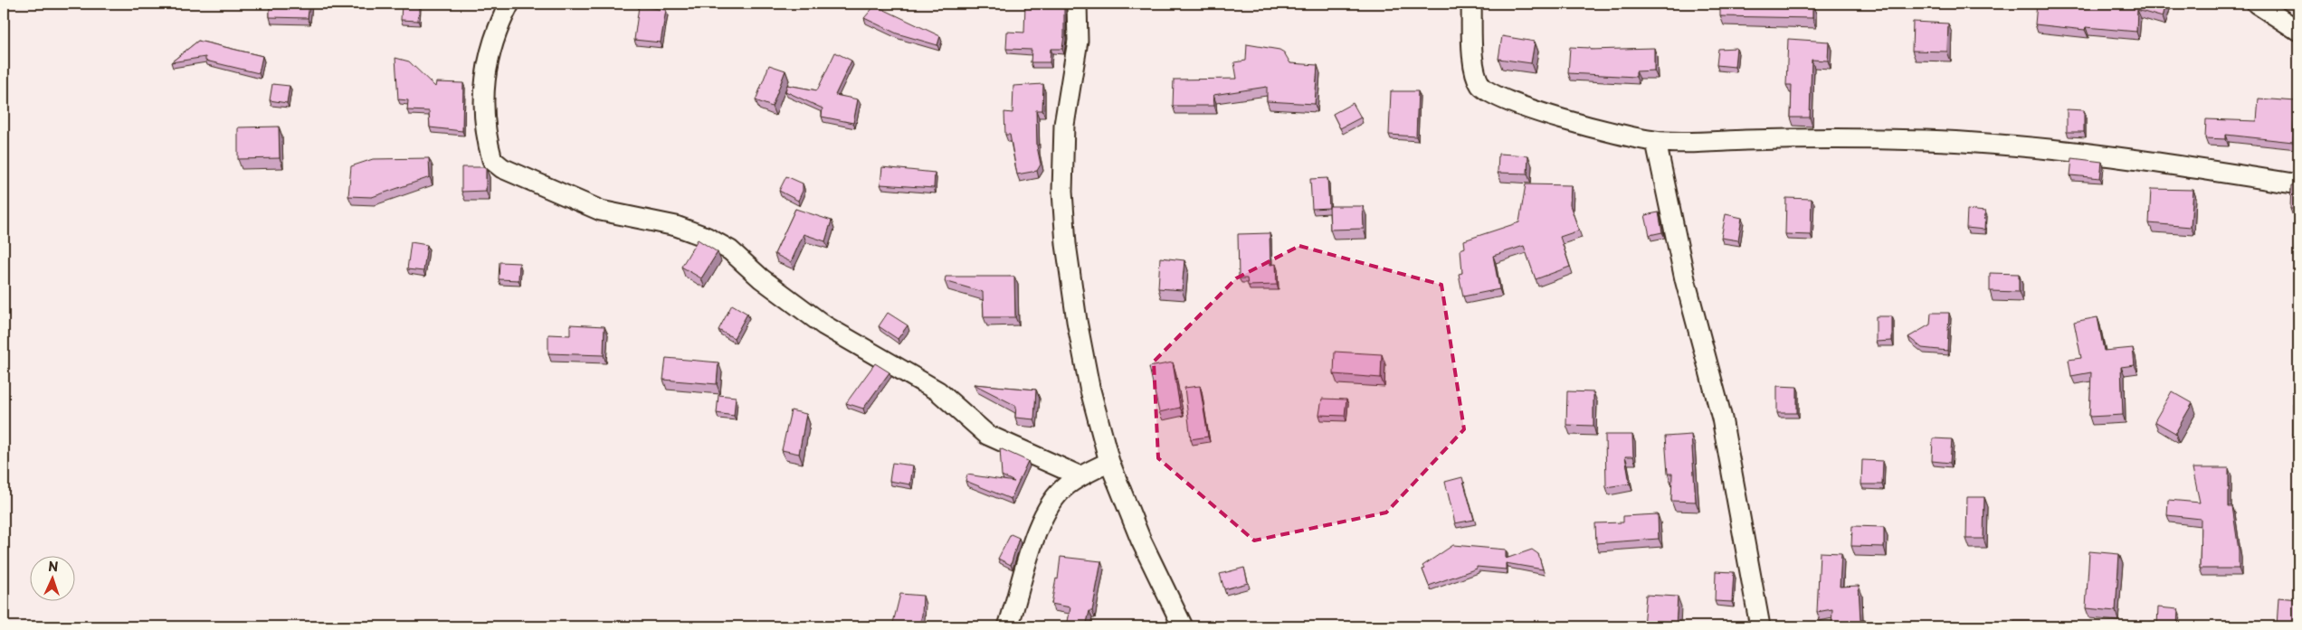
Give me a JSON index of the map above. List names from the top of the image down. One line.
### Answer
{"north":"top"}
